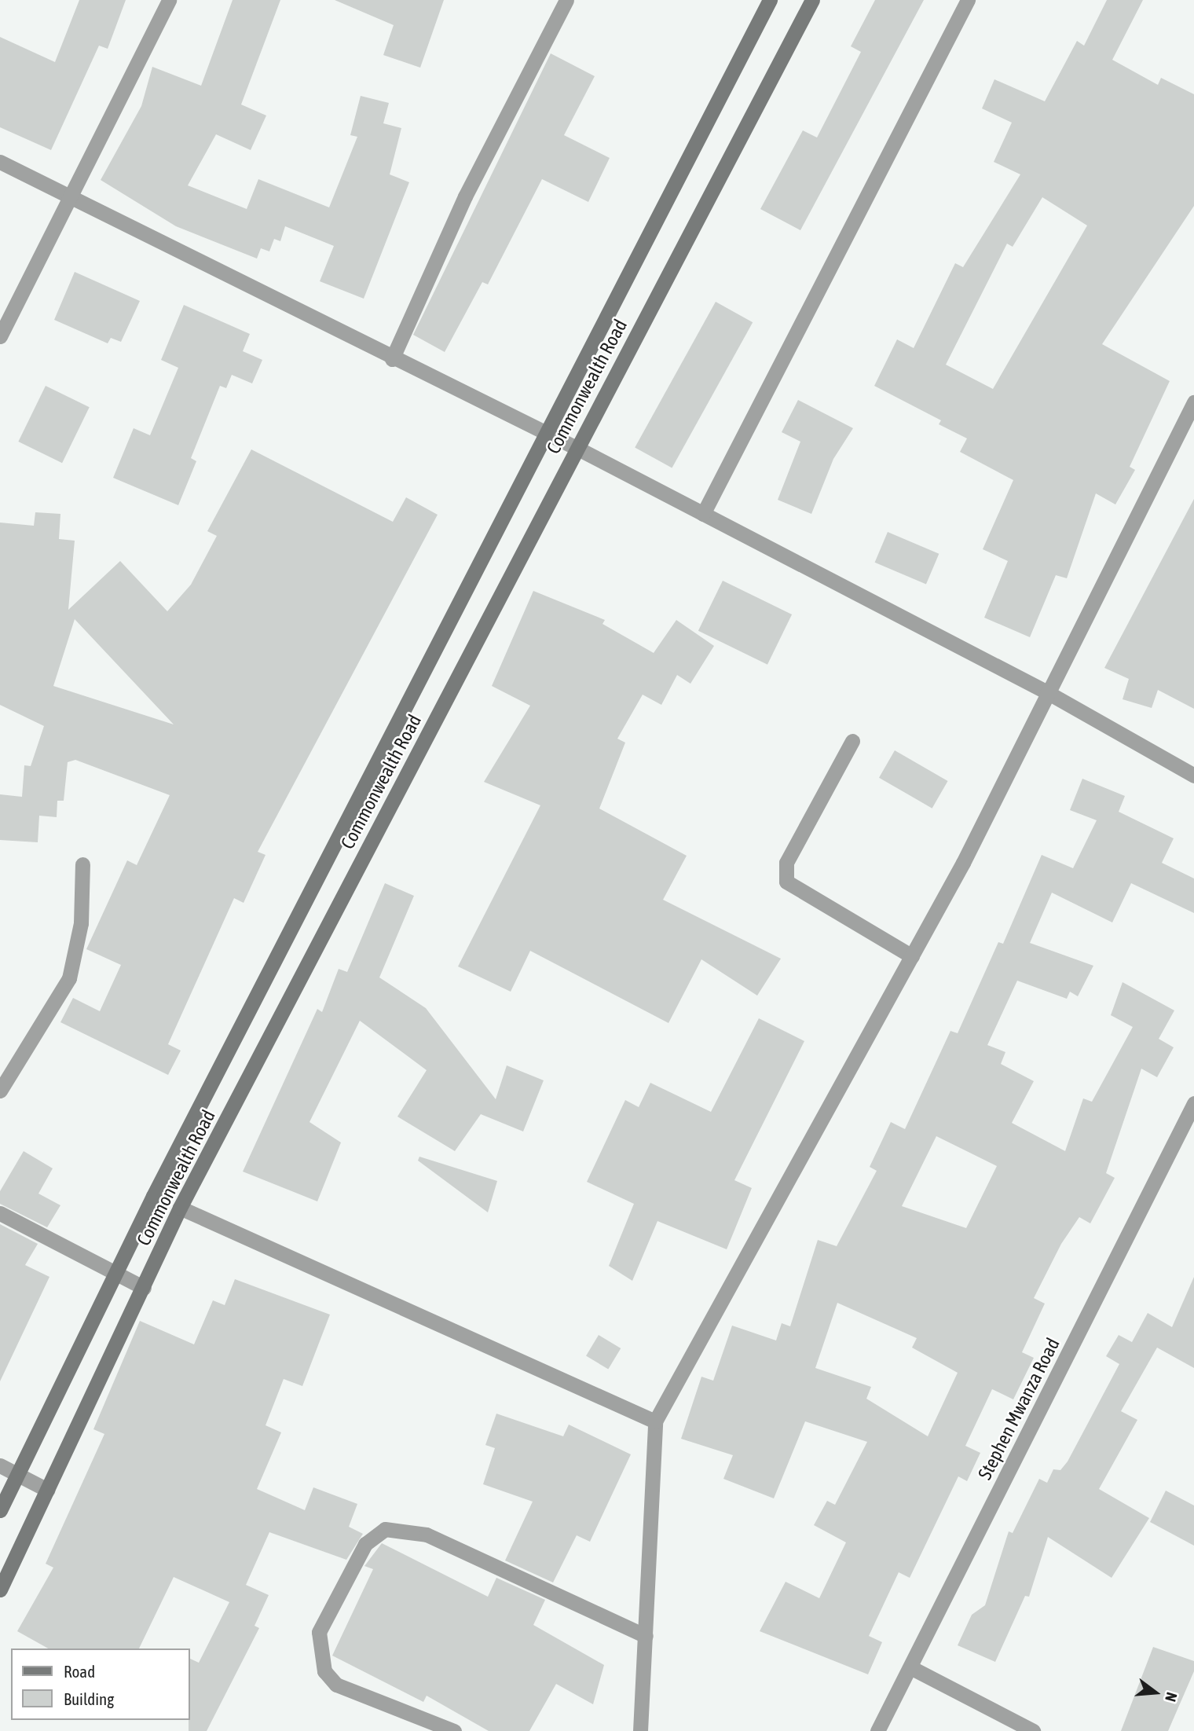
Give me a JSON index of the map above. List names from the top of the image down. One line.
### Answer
{"streets":{"main road":["Commonwealth Road"],"street":["Stephen Mwanza Road"]},"legend":["Road","Building"],"north":"right"}
